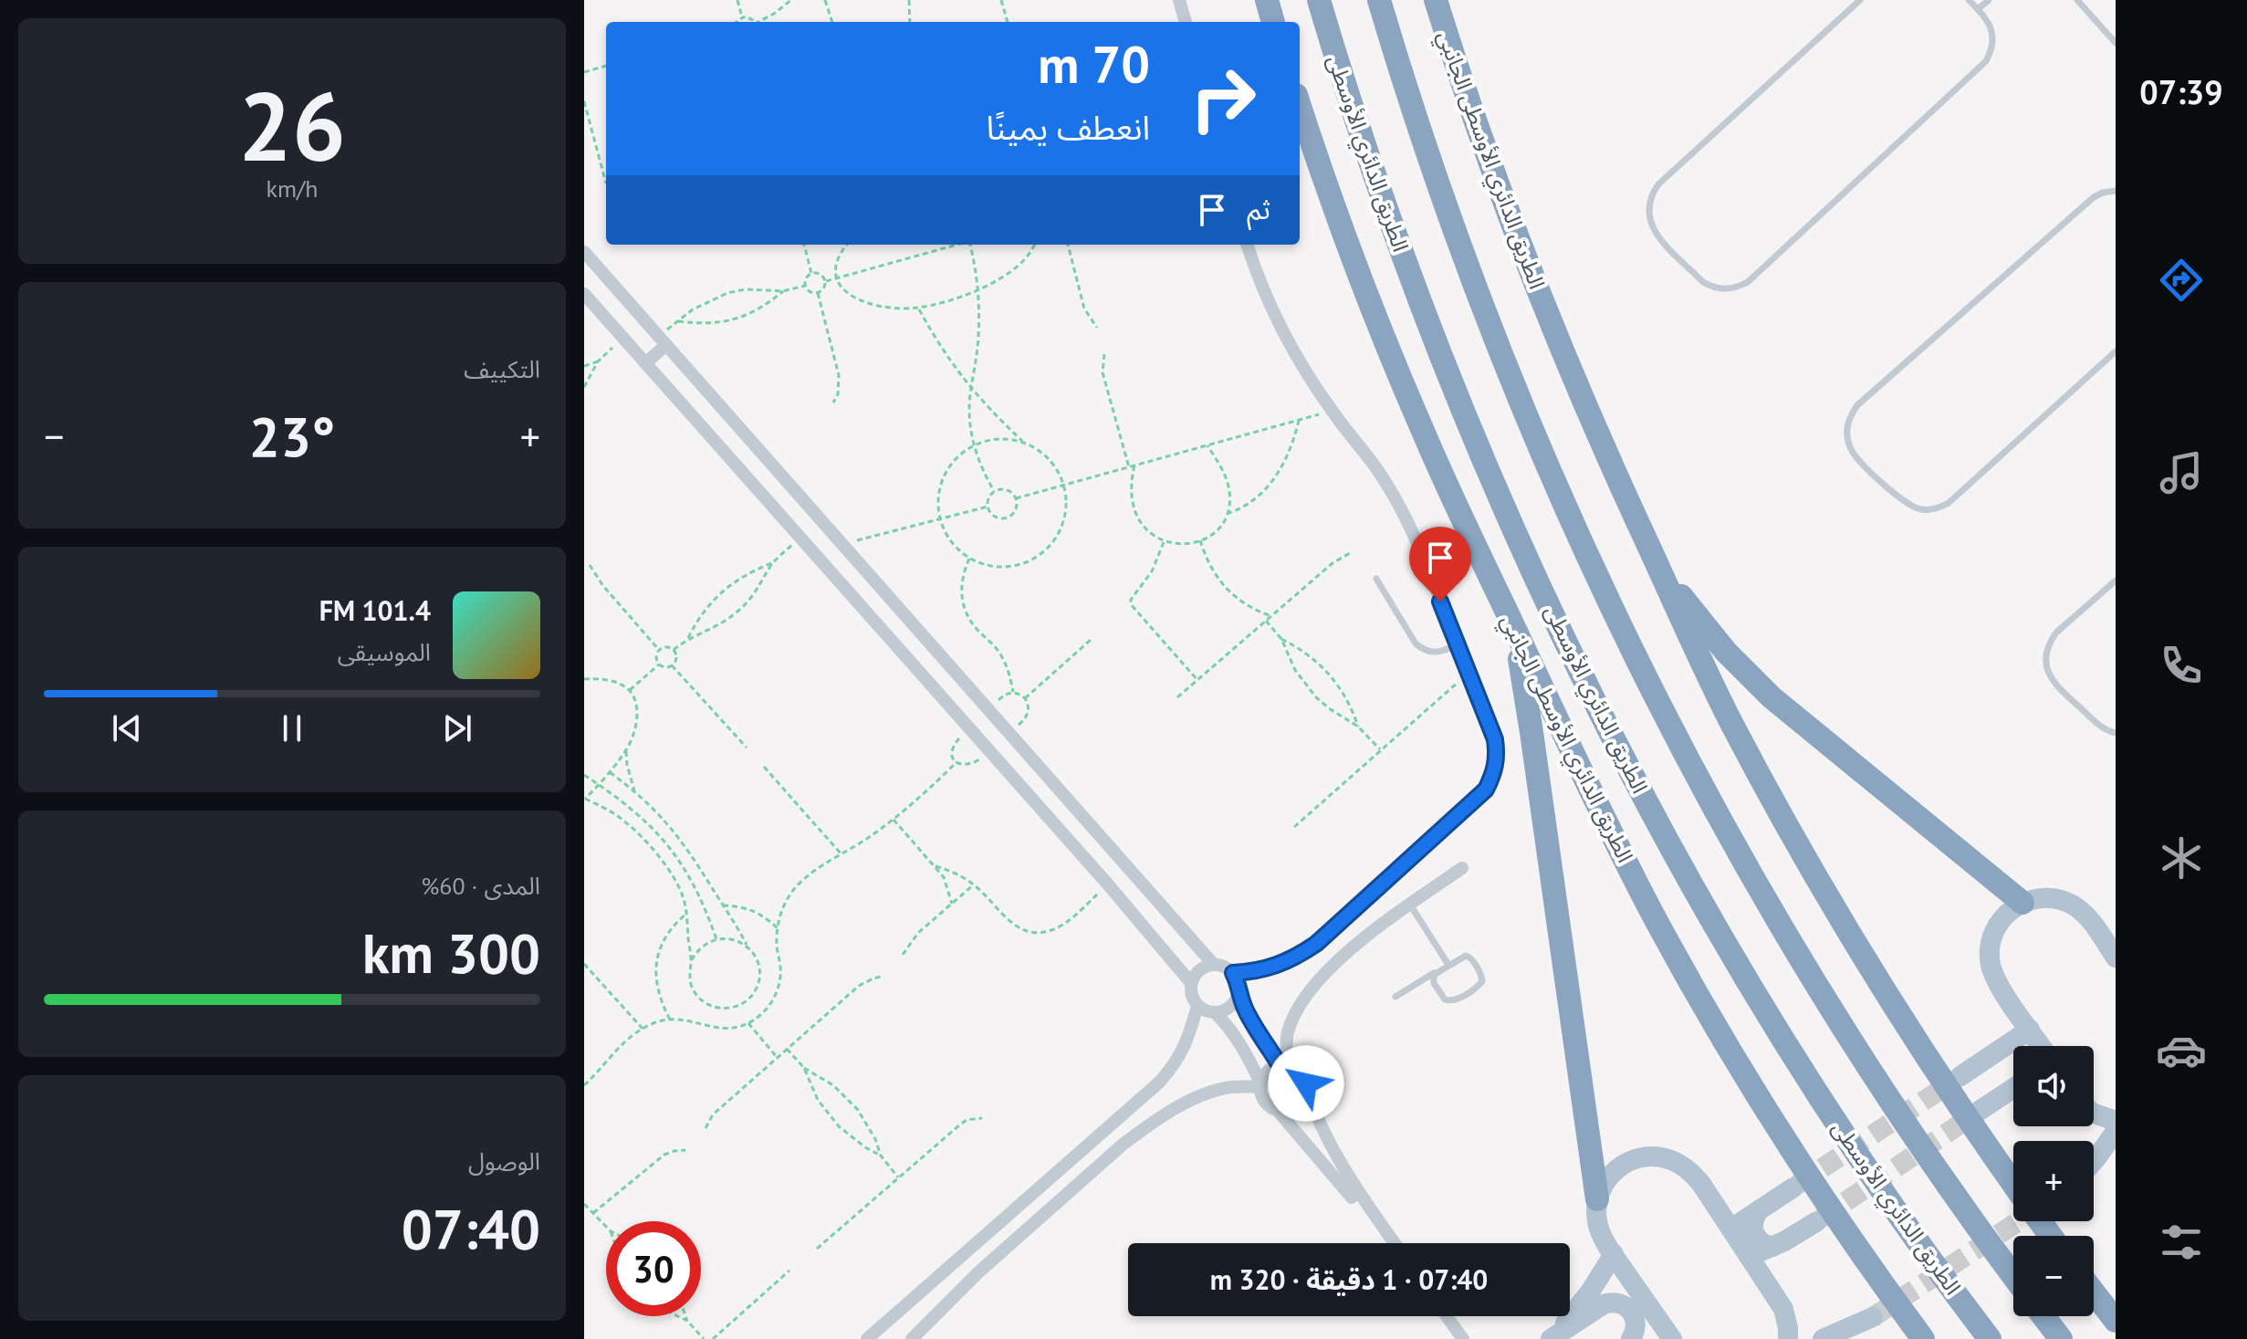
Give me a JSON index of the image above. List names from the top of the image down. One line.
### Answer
{"streets":{"highway":["الطريق الدائري الأوسطى","الطريق الدائري الأوسطى الجانبي"]},"page":{"tabs":"07:39","tile":[["26","km/h"],"التكييف",["المدى · 60%","300 km"],["الوصول","07:40"]],"turn":["70 m","انعطف يمينًا"],"then":"ثم","heat":["−","23°","+"],"song":["101.4 FM","الموسيقى"],"map_buttons":["+","−"],"limit":"30","trip":"07:40 · 1 دقيقة · 320 m"}}
